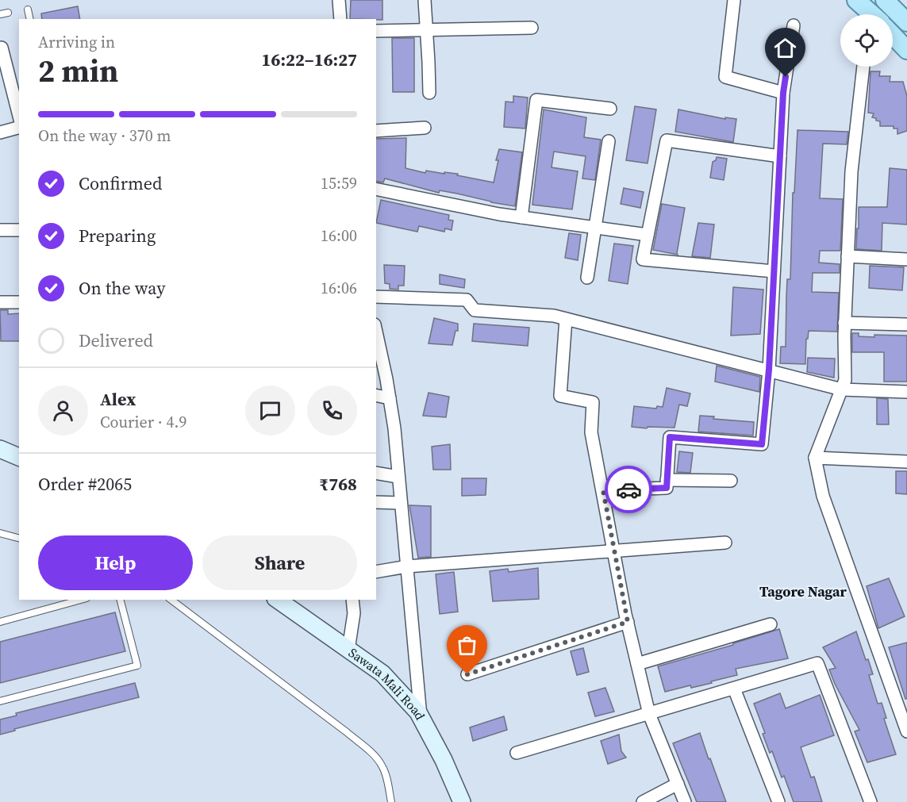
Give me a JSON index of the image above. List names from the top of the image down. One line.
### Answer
{"streets":{"street":["Sawata Mali Road"]},"districts":["Tagore Nagar"],"page":{"heading":["2 min","Arriving in","16:22–16:27"],"panel":["Alex","Courier · 4.9","Order #2065","₹768"],"bar":"On the way · 370 m","list":[["Confirmed","15:59"],["Preparing","16:00"],["On the way","16:06"],"Delivered"],"buttons":["Help","Share"]}}
